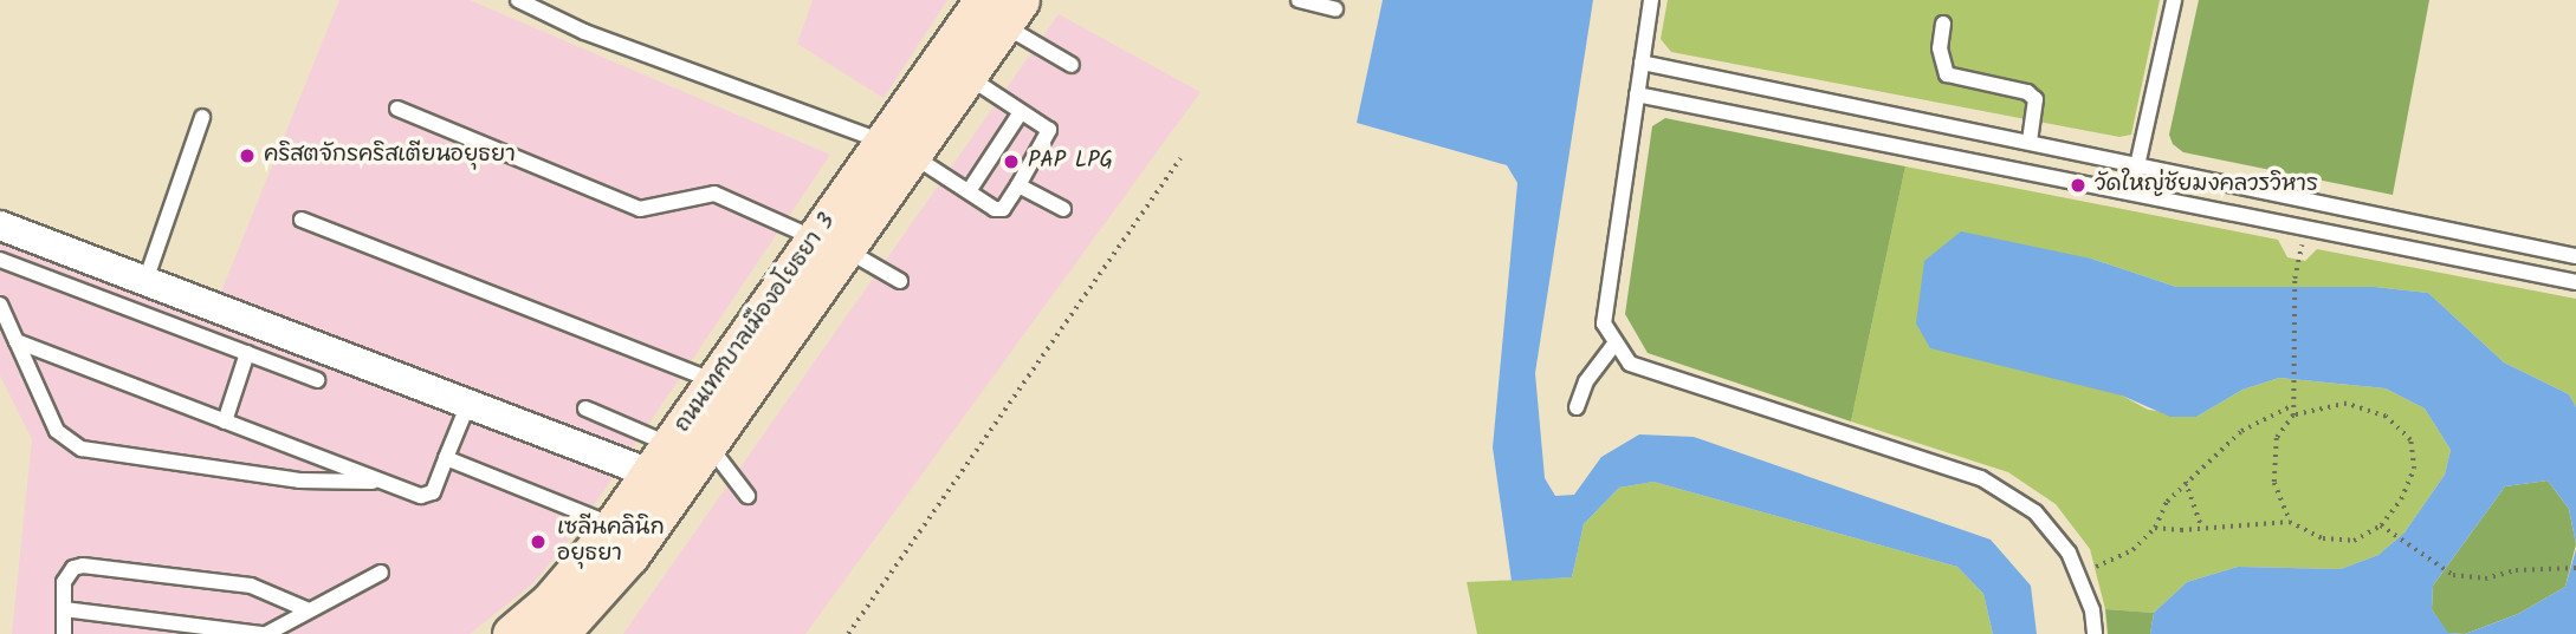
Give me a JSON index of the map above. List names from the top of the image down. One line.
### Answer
{"streets":{"street":["ถนนเทศบาลเมืองอโยธยา 3"]},"places":["คริสตจักรคริสเตียนอยุธยา","PAP LPG","วัดใหญ่ชัยมงคลวรวิหาร","เซลีนคลินิก อยุธยา"]}
